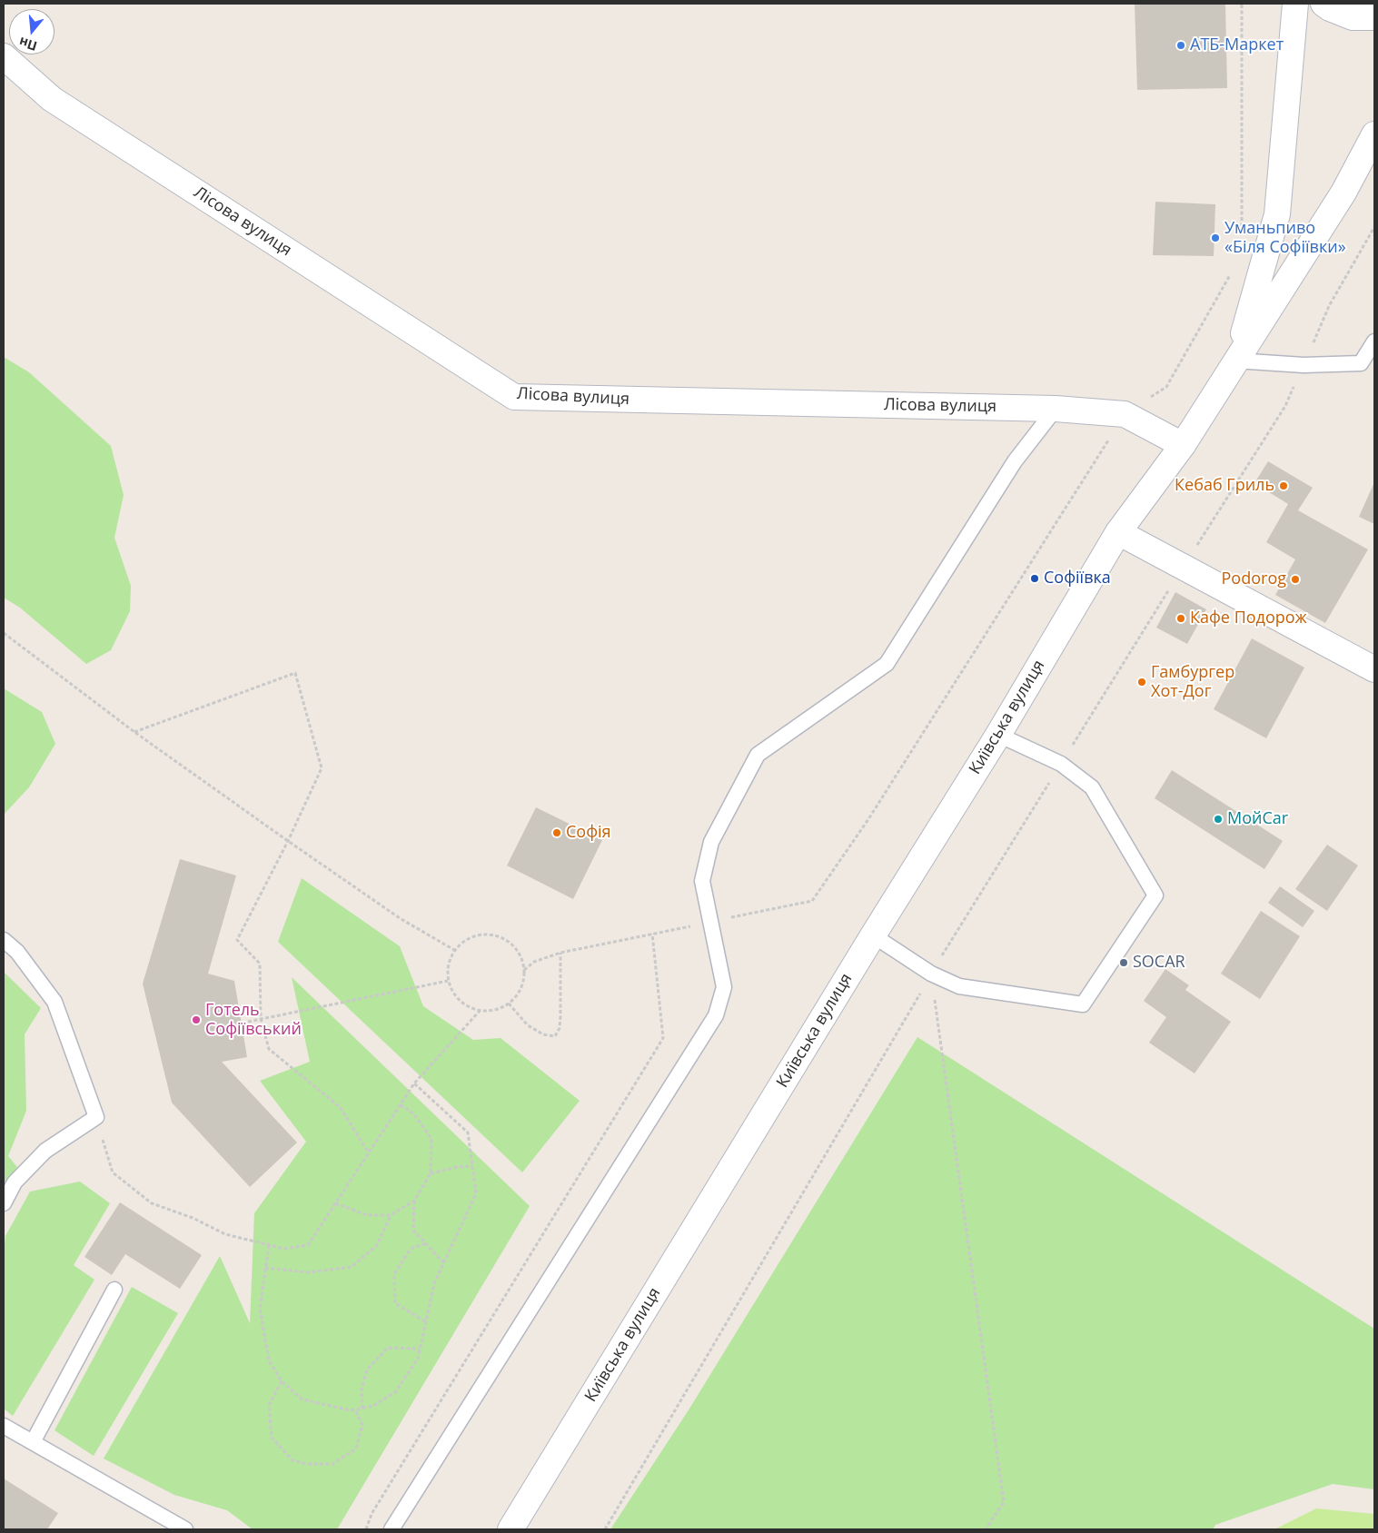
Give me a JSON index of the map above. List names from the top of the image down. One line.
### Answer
{"streets":{"main road":["Лісова вулиця","Київська вулиця"]},"crossings":[["Лісова вулиця","Київська вулиця"]],"places":["АТБ-Маркет","Уманьпиво «Біля Софіївки»","Кебаб Гриль","Софіївка","Podorog","Кафе Подорож","Гамбургер Хот-Дог","МойCar","Софія","SOCAR","Готель Софіївський"],"north":"bottom"}
